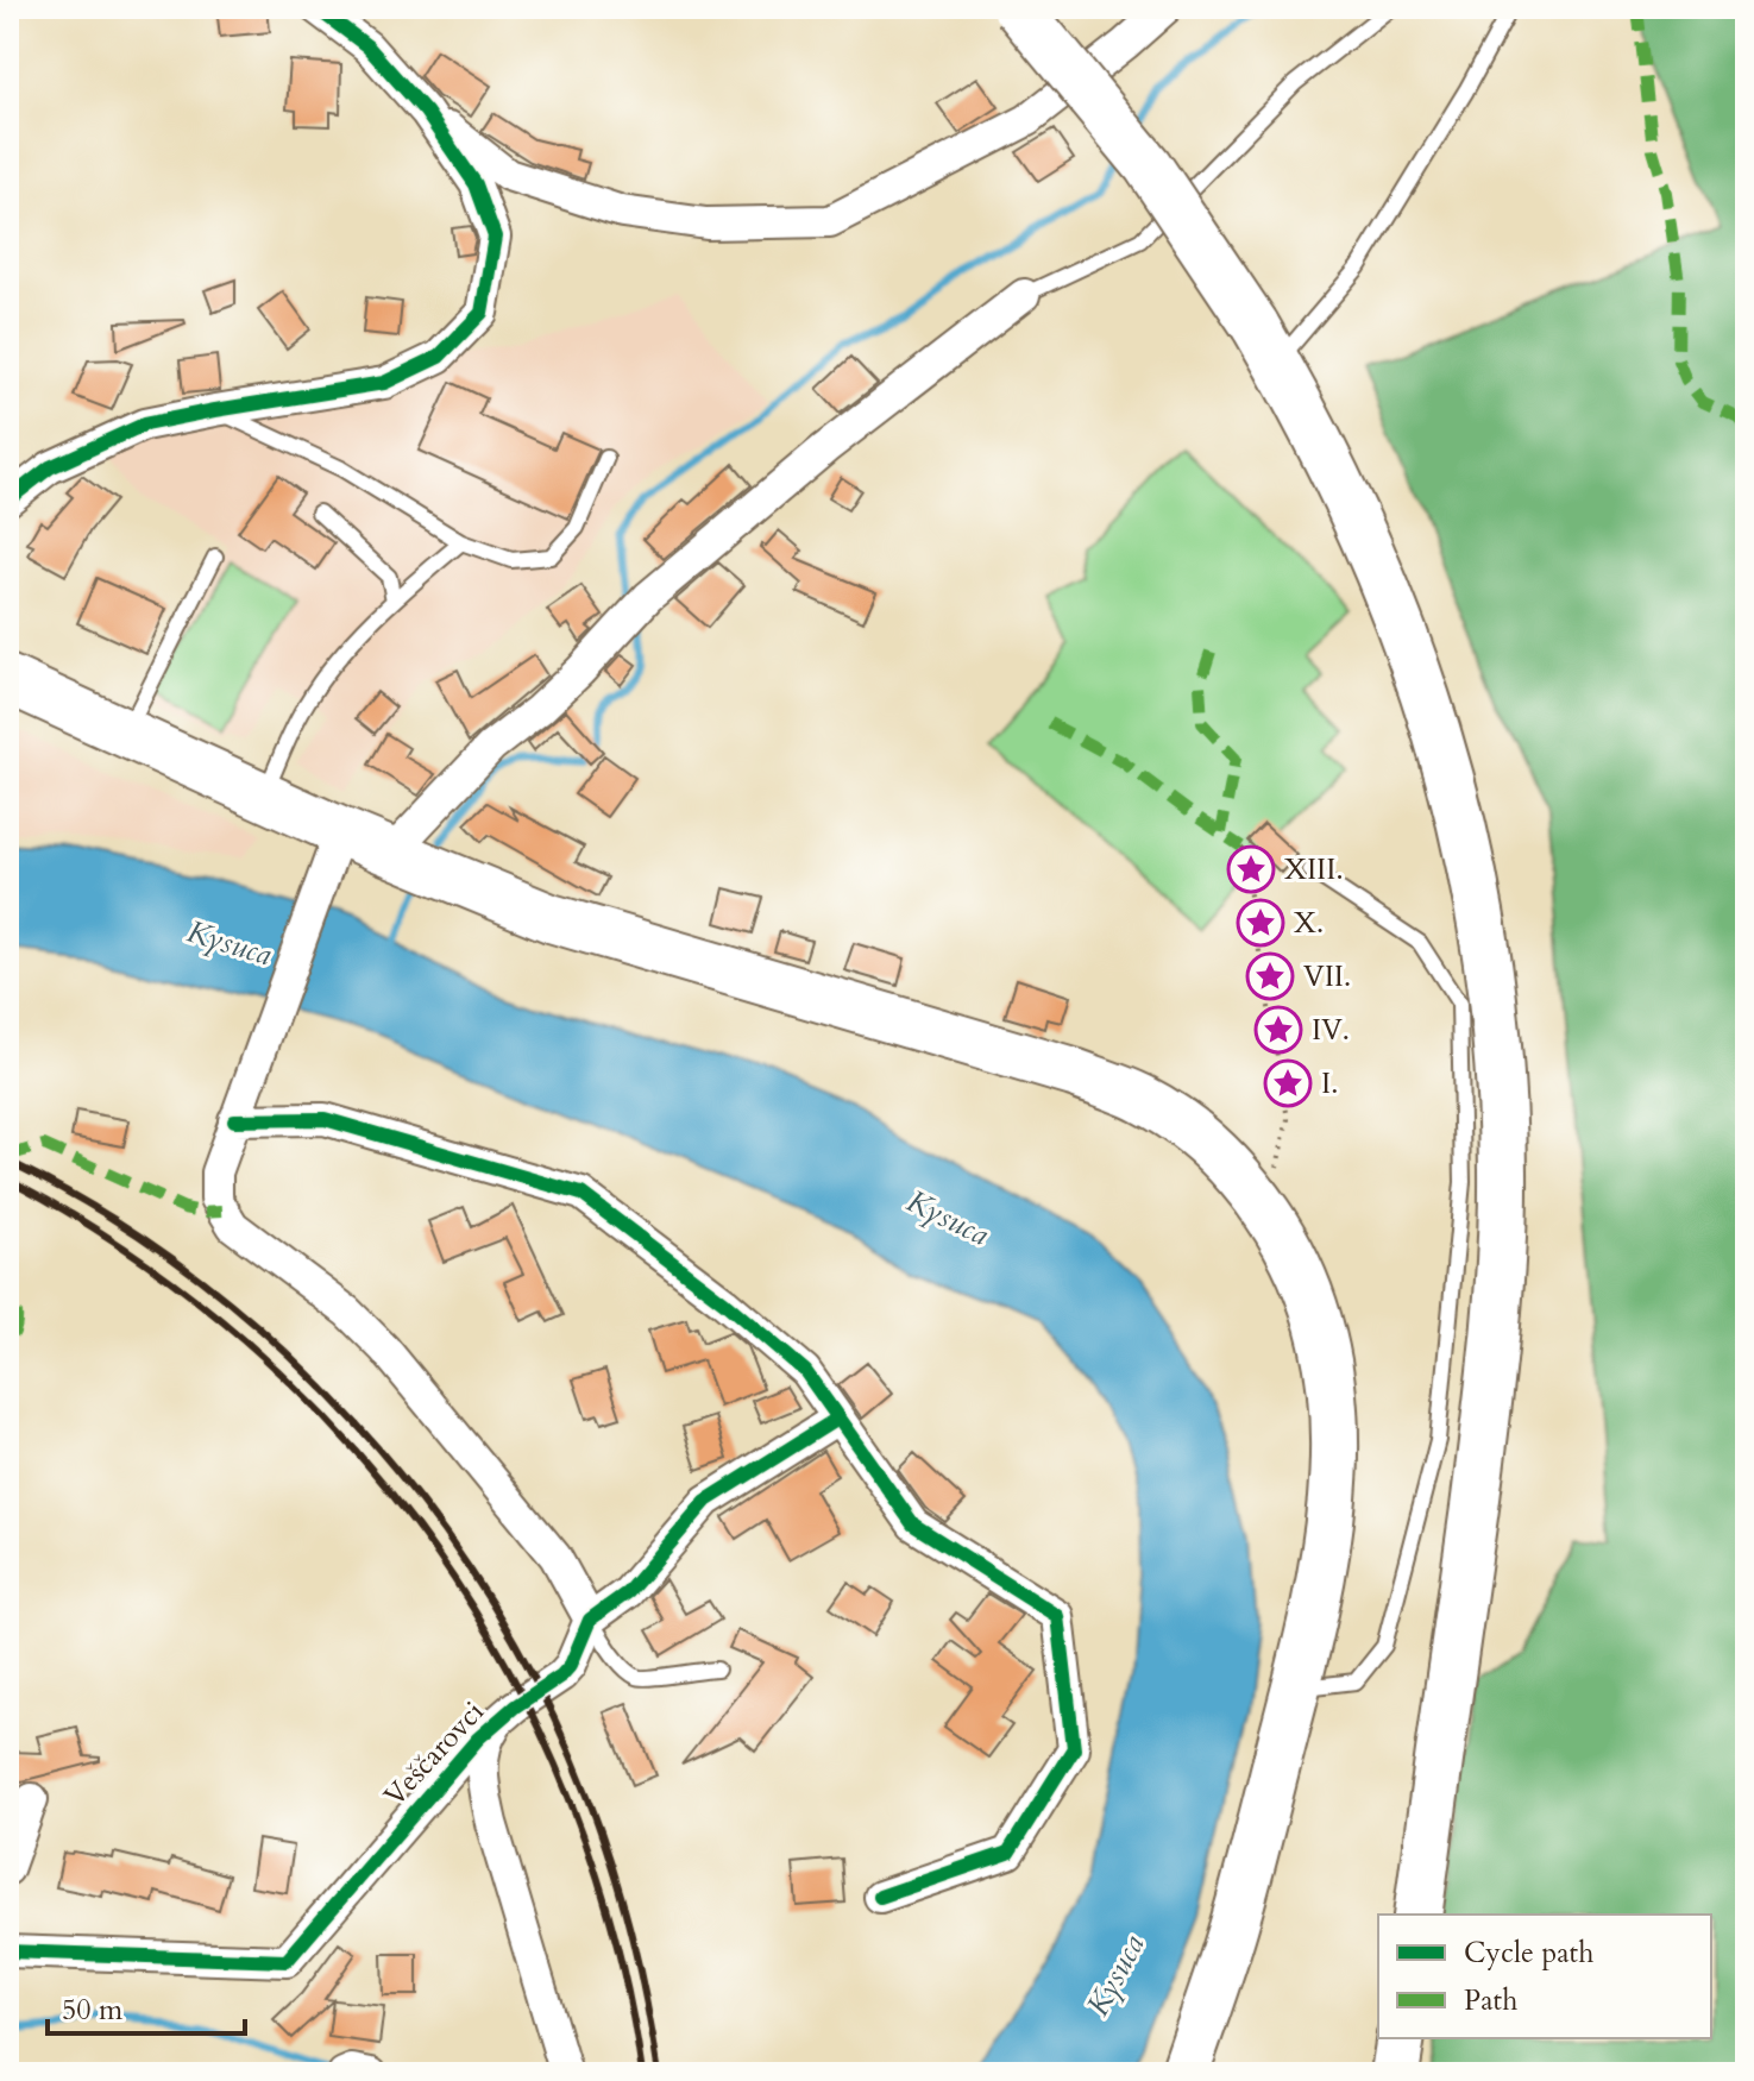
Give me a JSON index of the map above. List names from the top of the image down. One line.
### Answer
{"streets":{"street":["Veščarovci"]},"water":["Kysuca"],"places":{"place":["XIII.","X.","VII.","IV.","I."]},"legend":["Cycle path","Path"],"scale_bar":"50 m"}
